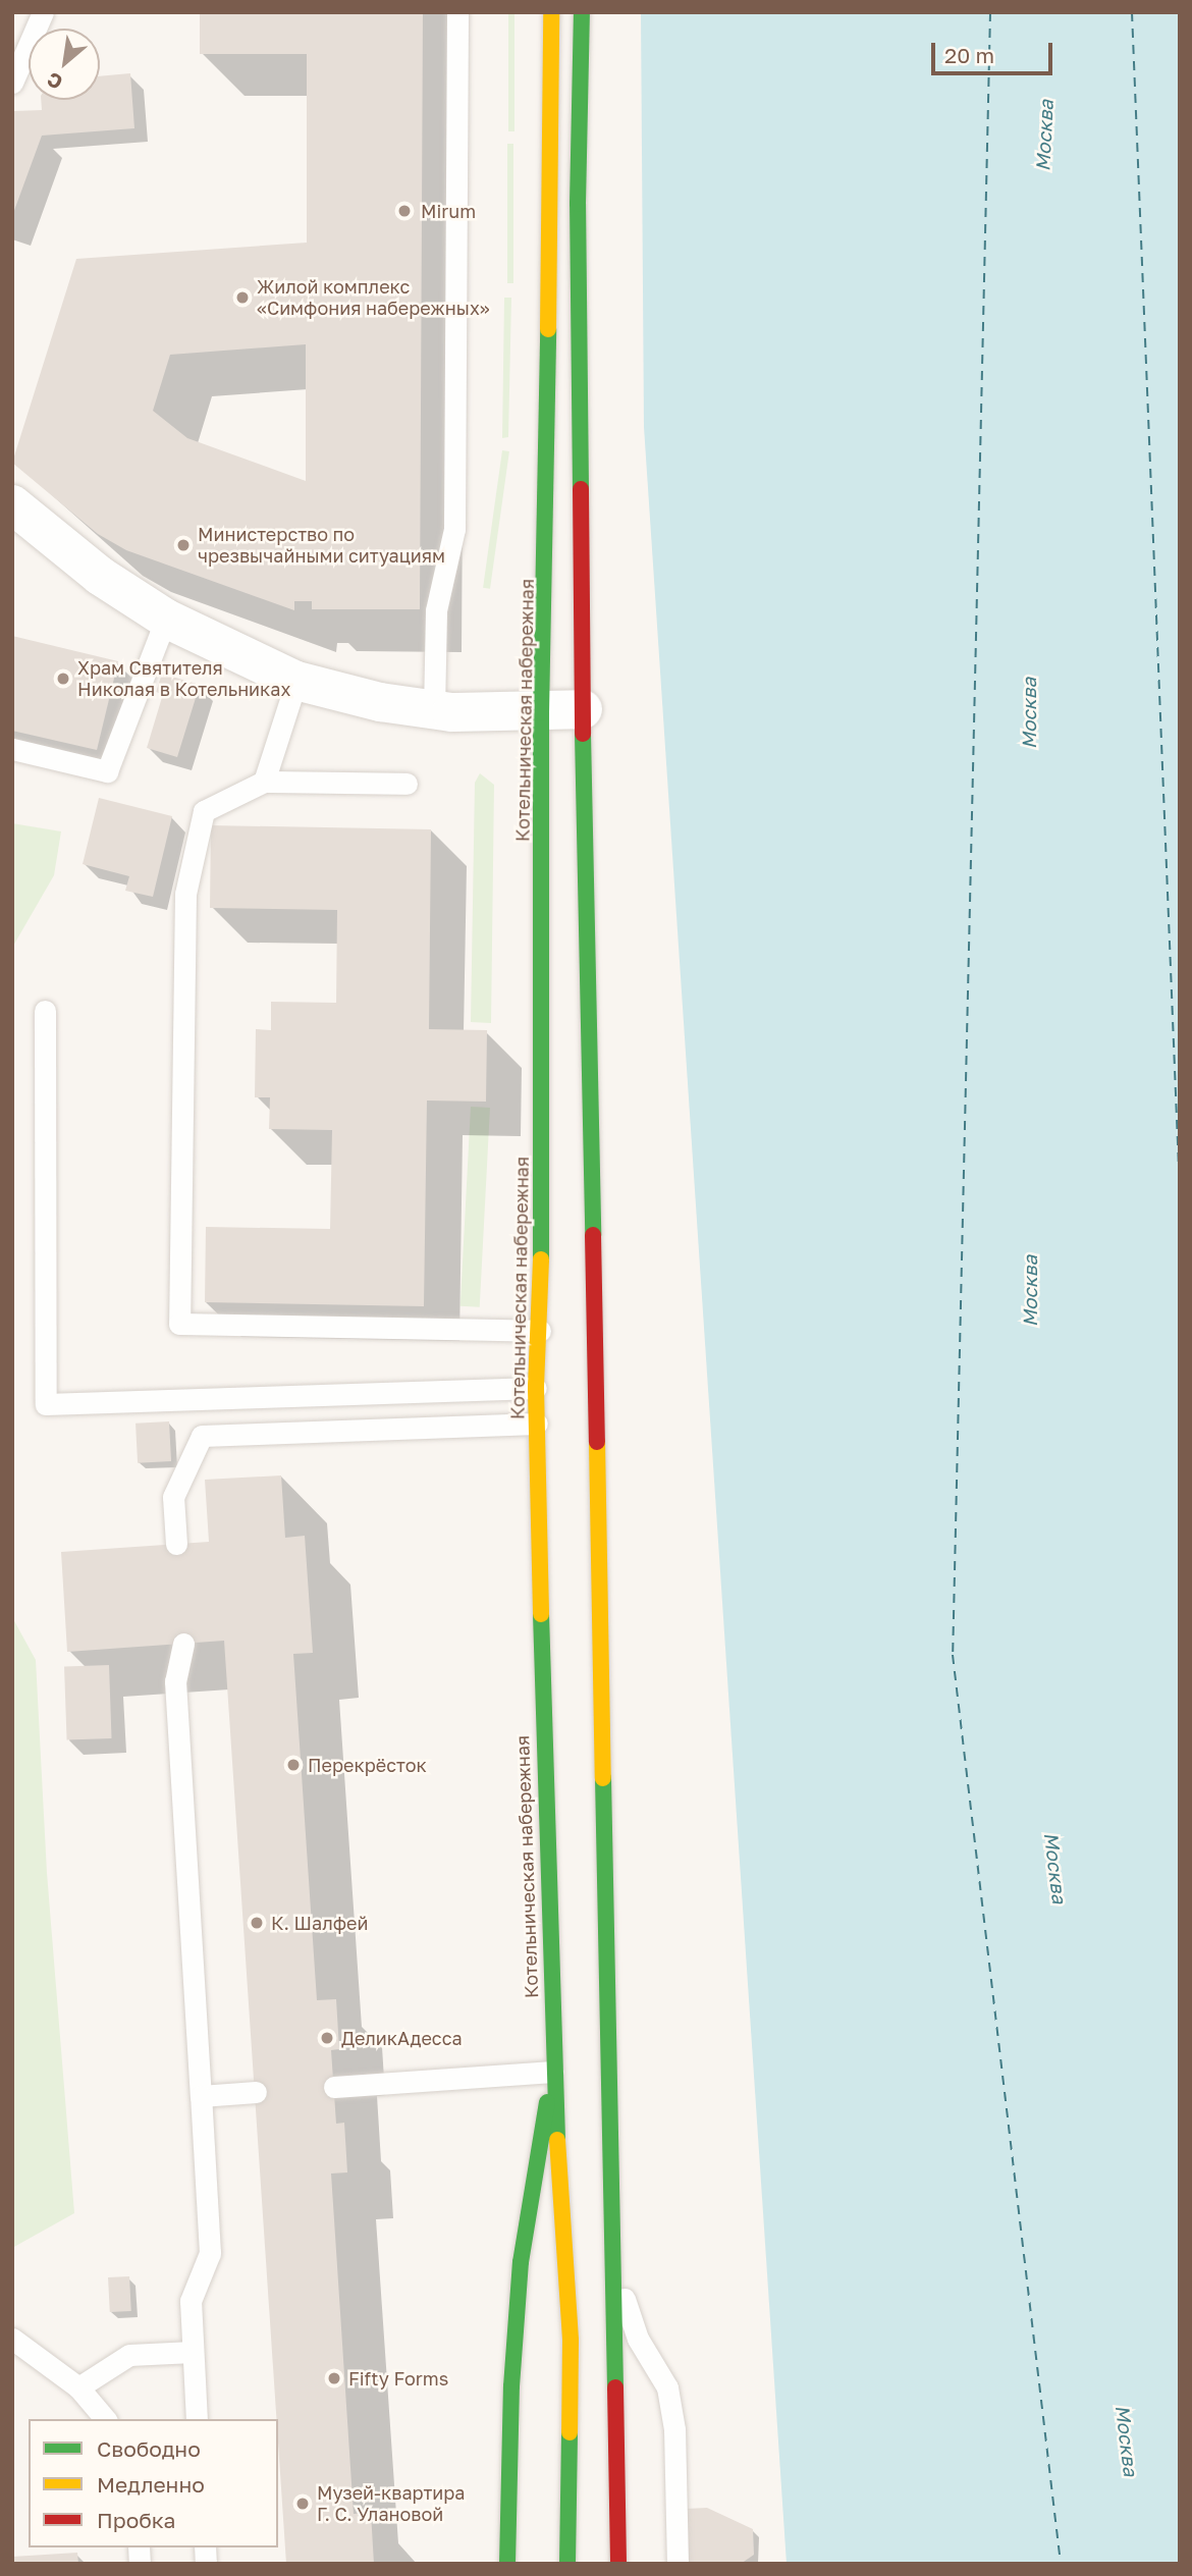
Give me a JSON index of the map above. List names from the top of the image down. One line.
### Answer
{"streets":{"main road":["Котельническая набережная"]},"water":["Москва"],"places":["Mirum","Жилой комплекс «Симфония набережных»","Министерство по чрезвычайными ситуациям","Храм Святителя Николая в Котельниках","Перекрёсток","К. Шалфей","ДеликАдесса","Fifty Forms","Музей-квартира Г. С. Улановой"],"legend":["Свободно","Медленно","Пробка"],"scale_bar":"20 m","north":"bottom left"}
